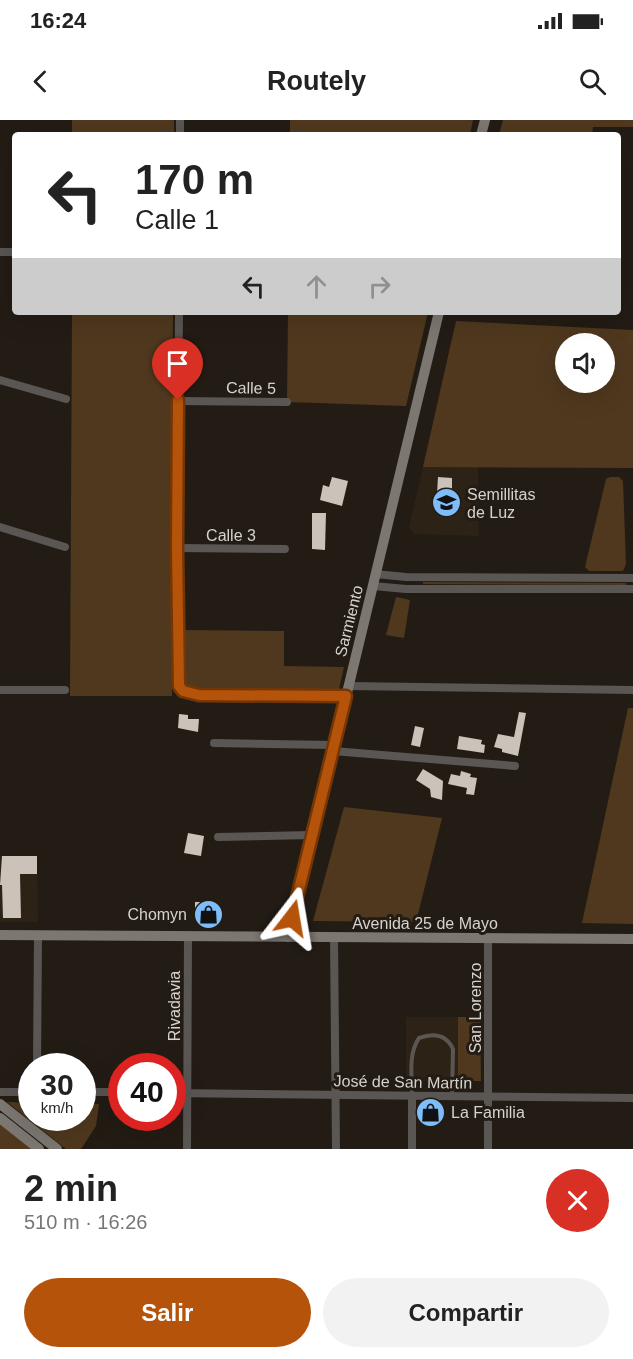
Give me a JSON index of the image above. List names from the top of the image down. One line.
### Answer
{"streets":{"street":["Calle 5","Calle 3","Sarmiento","Avenida 25 de Mayo","Rivadavia","San Lorenzo","José de San Martín"]},"crossings":[["Sarmiento","Avenida 25 de Mayo"],["Avenida 25 de Mayo","Rivadavia"],["Avenida 25 de Mayo","San Lorenzo"],["Rivadavia","José de San Martín"],["San Lorenzo","José de San Martín"]],"places":{"school or university":["Semillitas de Luz"],"shop":["Chomyn","La Familia"]},"page":{"status":"16:24","header":"Routely","turn":["170 m","Calle 1"],"speed":"30 km/h","limit":"40","heading":["2 min","510 m · 16:26"],"buttons":["Salir","Compartir"]}}
